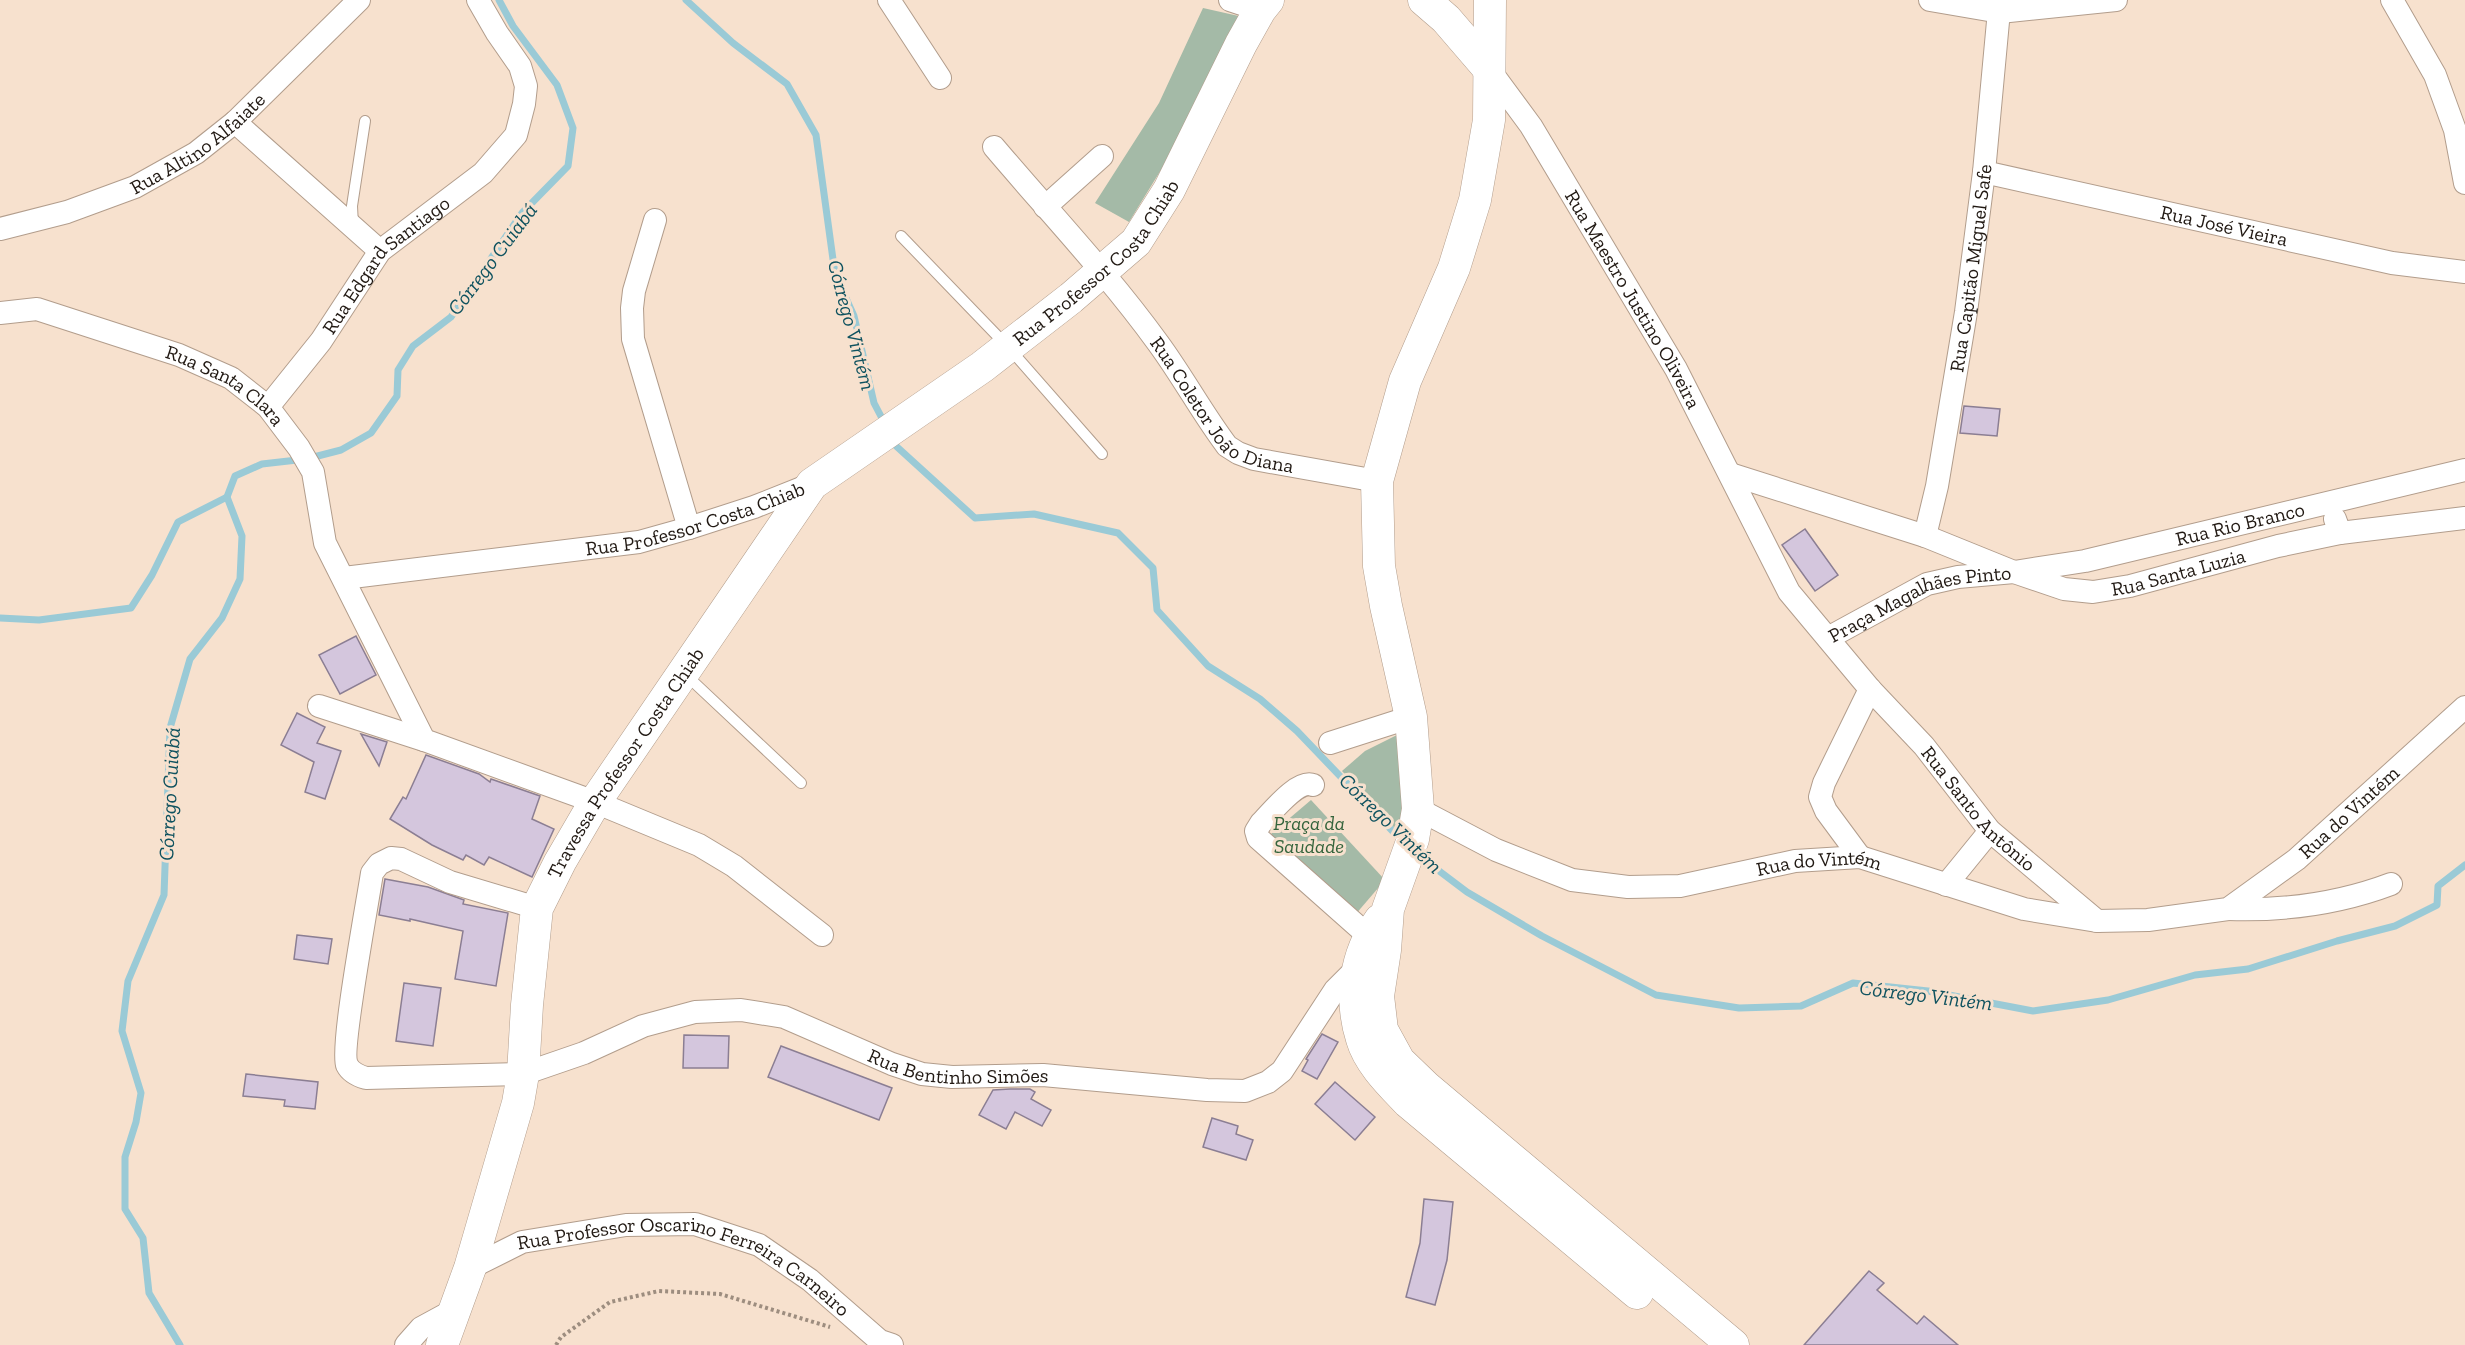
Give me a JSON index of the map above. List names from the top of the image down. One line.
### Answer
{"streets":{"main road":["Rua Professor Costa Chiab","Travessa Professor Costa Chiab"],"street":["Rua Altino Alfaiate","Rua José Vieira","Rua Edgard Santiago","Rua Capitão Miguel Safe","Rua Maestro Justino Oliveira","Rua Santa Clara","Rua Coletor João Diana","Rua Rio Branco","Rua Santa Luzia","Praça Magalhães Pinto","Rua Santo Antônio","Rua do Vintém","Rua Bentinho Simões","Rua Professor Oscarino Ferreira Carneiro"]},"crossings":[["Rua José Vieira","Rua Capitão Miguel Safe"],["Rua Professor Costa Chiab","Rua Santa Clara"],["Rua Professor Costa Chiab","Rua Coletor João Diana"],["Rua Professor Costa Chiab","Travessa Professor Costa Chiab"],["Rua Edgard Santiago","Rua Santa Clara"],["Rua Capitão Miguel Safe","Praça Magalhães Pinto"],["Rua Maestro Justino Oliveira","Praça Magalhães Pinto"],["Rua Rio Branco","Rua Santa Luzia"],["Rua Rio Branco","Praça Magalhães Pinto"],["Rua Santa Luzia","Praça Magalhães Pinto"],["Praça Magalhães Pinto","Rua Santo Antônio"],["Travessa Professor Costa Chiab","Rua Bentinho Simões"],["Rua Santo Antônio","Rua do Vintém"]],"water":["Córrego Cuiabá","Córrego Vintém"],"parks":["Praça da Saudade"]}
